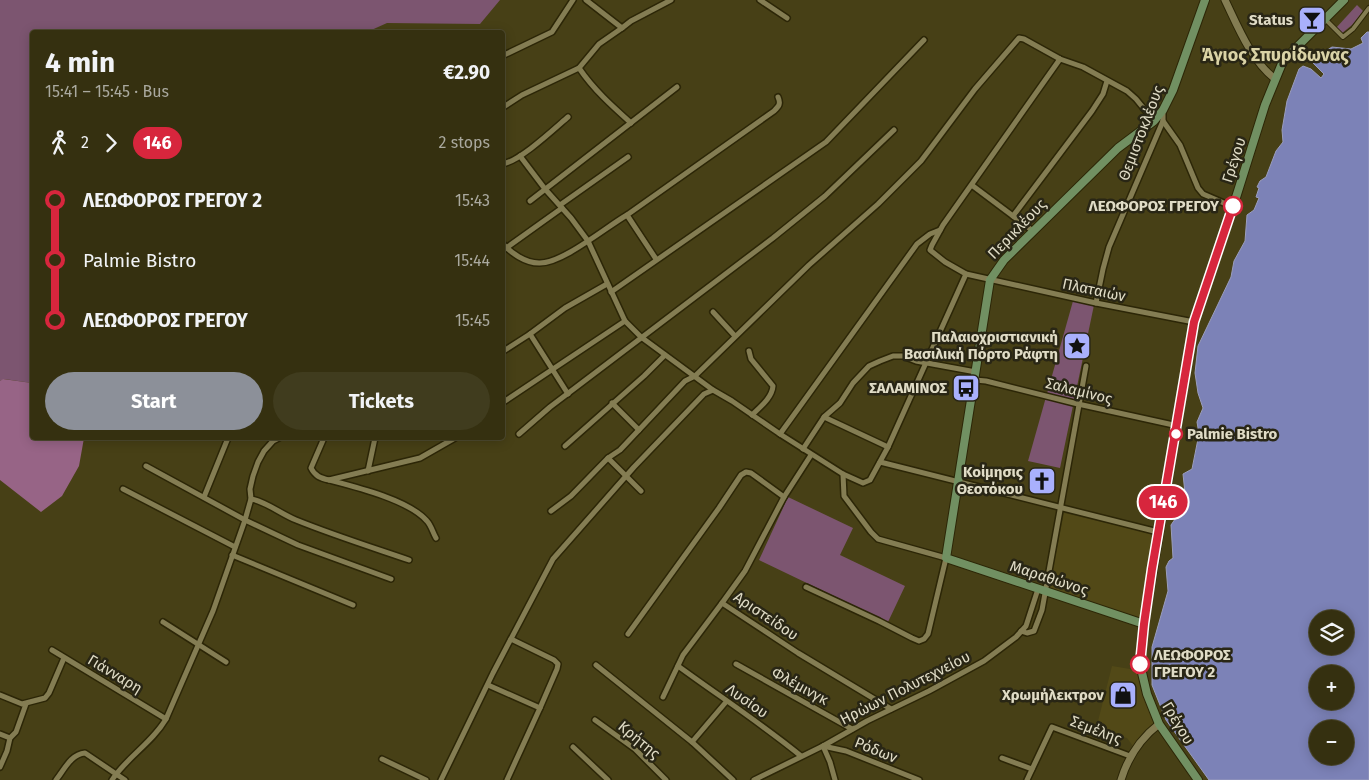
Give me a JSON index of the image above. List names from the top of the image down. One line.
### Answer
{"streets":{"main road":["Θεμιστοκλέους","Γρέγου","Περικλέους","Μαραθώνος"],"street":["Πλαταιών","Σαλαμίνος","Αριστείδου","Γιάνναρη","Φλέμινγκ","Ηρώων Πολυτεχνείου","Λυσίου","Σεμέλης","Κρήτης","Ρόδων"]},"crossings":[["Θεμιστοκλέους","Περικλέους"],["Θεμιστοκλέους","Πλαταιών"],["Γρέγου","Πλαταιών"],["Γρέγου","Σαλαμίνος"],["Γρέγου","Μαραθώνος"],["Περικλέους","Πλαταιών"],["Περικλέους","Σαλαμίνος"],["Περικλέους","Μαραθώνος"],["Μαραθώνος","Ηρώων Πολυτεχνείου"],["Αριστείδου","Ηρώων Πολυτεχνείου"],["Φλέμινγκ","Ηρώων Πολυτεχνείου"],["Ηρώων Πολυτεχνείου","Λυσίου"],["Ηρώων Πολυτεχνείου","Ρόδων"]],"districts":["Άγιος Σπυρίδωνας"],"places":{"bar":["Status"],"other":["ΛΕΩΦΟΡΟΣ ΓΡΕΓΟΥ","Palmie Bistro","ΛΕΩΦΟΡΟΣ ΓΡΕΓΟΥ 2"],"place":["Παλαιοχριστιανική Βασιλική Πόρτο Ράφτη"],"bus stop":["ΣΑΛΑΜΙΝΟΣ"],"church":["Κοίμησις Θεοτόκου"],"shop":["Χρωμήλεκτρον"]},"lines":["bus line 146"],"page":{"on_map":"146","heading":["4 min","15:41 – 15:45 · Bus","€2.90"],"legs":["2","146","2 stops"],"list":[{"name":"ΛΕΩΦΟΡΟΣ ΓΡΕΓΟΥ 2","value":"15:43"},{"name":"Palmie Bistro","value":"15:44"},{"name":"ΛΕΩΦΟΡΟΣ ΓΡΕΓΟΥ","value":"15:45"}],"buttons":["Start","Tickets"],"map_buttons":["+","−"]}}
